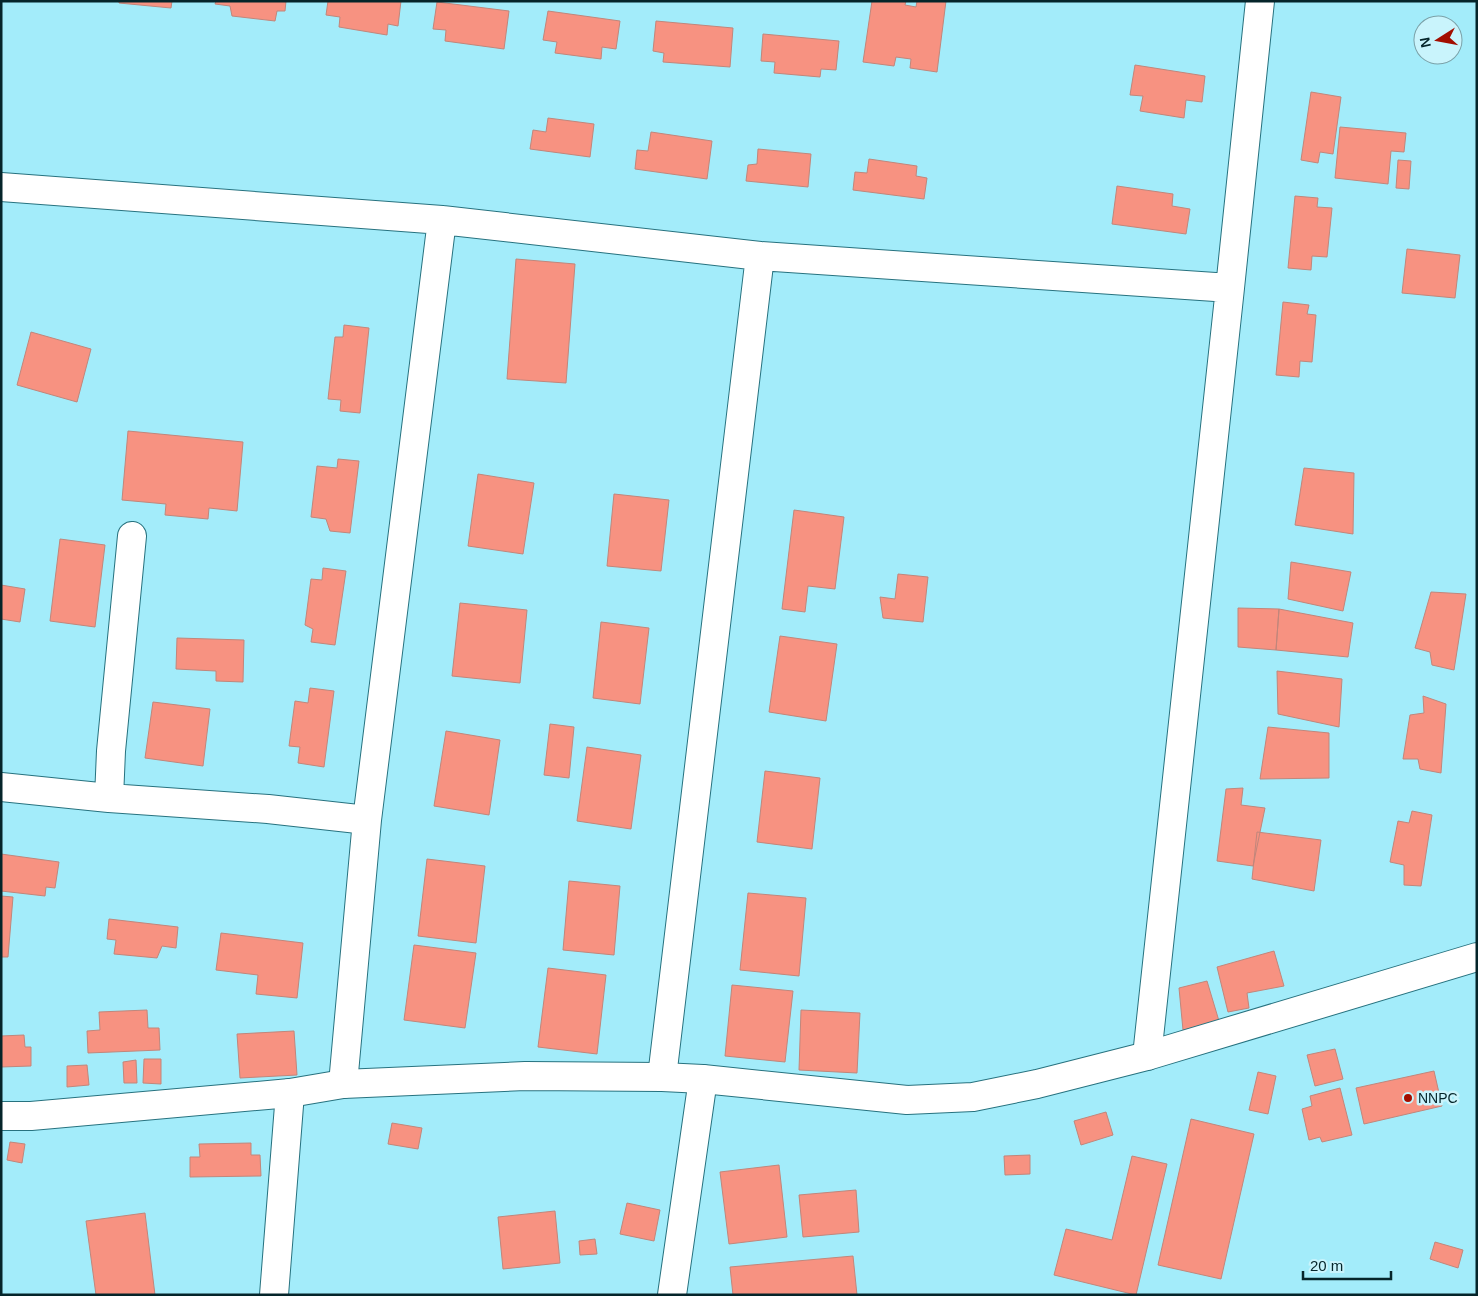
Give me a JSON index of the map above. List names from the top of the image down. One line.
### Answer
{"places":["NNPC"],"scale_bar":"20 m","north":"left"}
